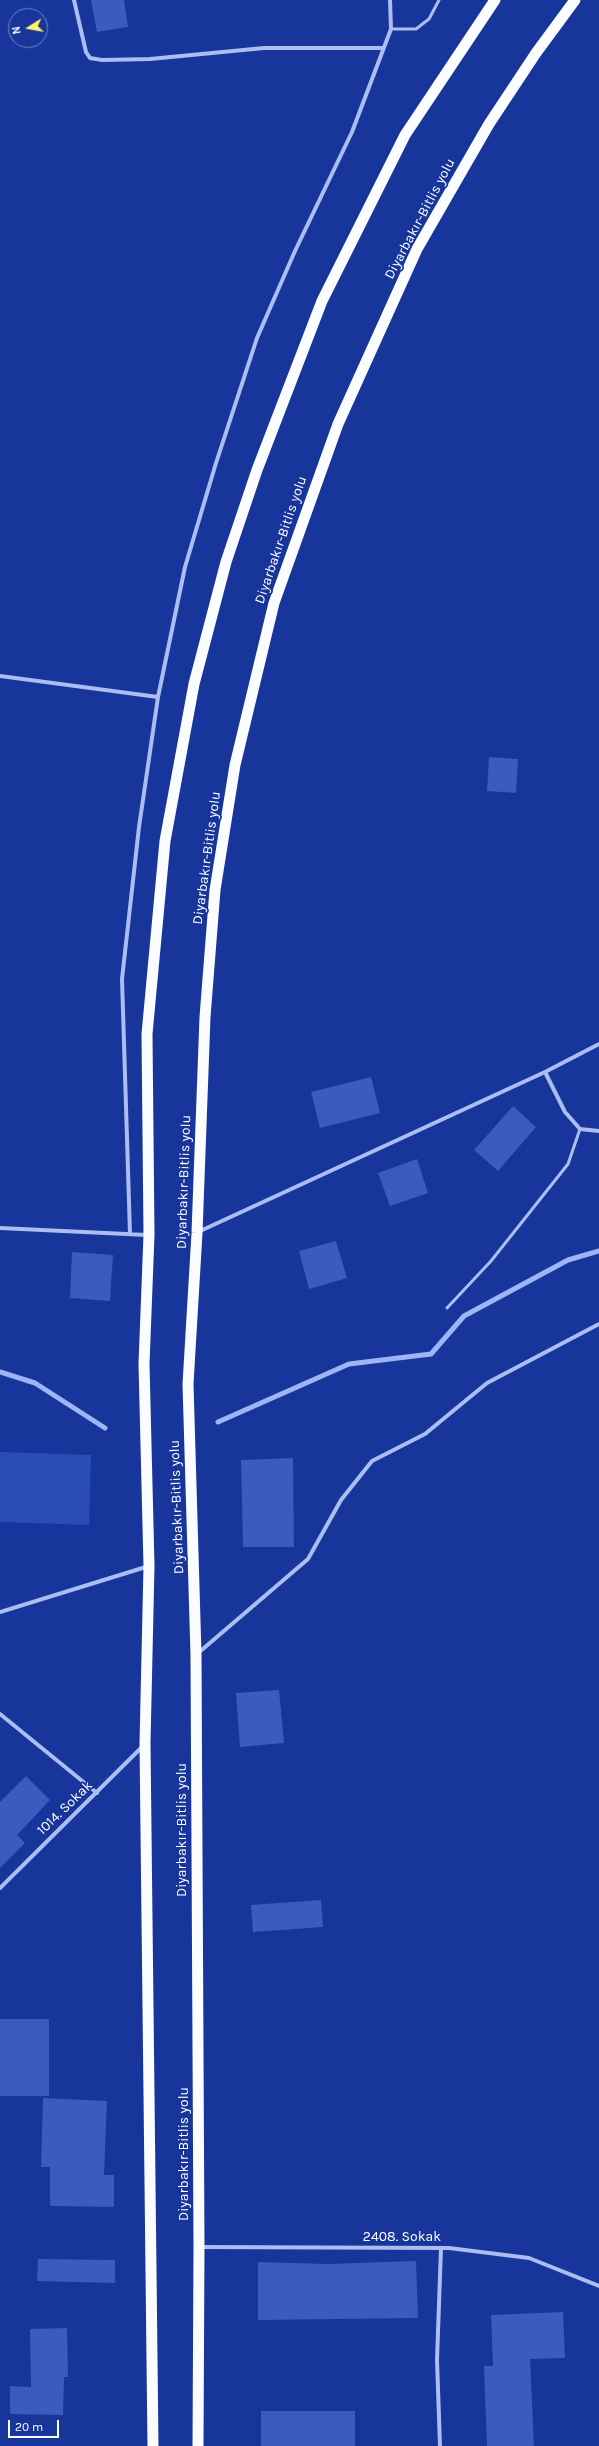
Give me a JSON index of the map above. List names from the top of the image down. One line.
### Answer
{"streets":{"highway":["Diyarbakır-Bitlis yolu"],"street":["1014. Sokak","2408. Sokak"]},"crossings":[["Diyarbakır-Bitlis yolu","1014. Sokak"],["Diyarbakır-Bitlis yolu","2408. Sokak"]],"scale_bar":"20 m","north":"left"}
